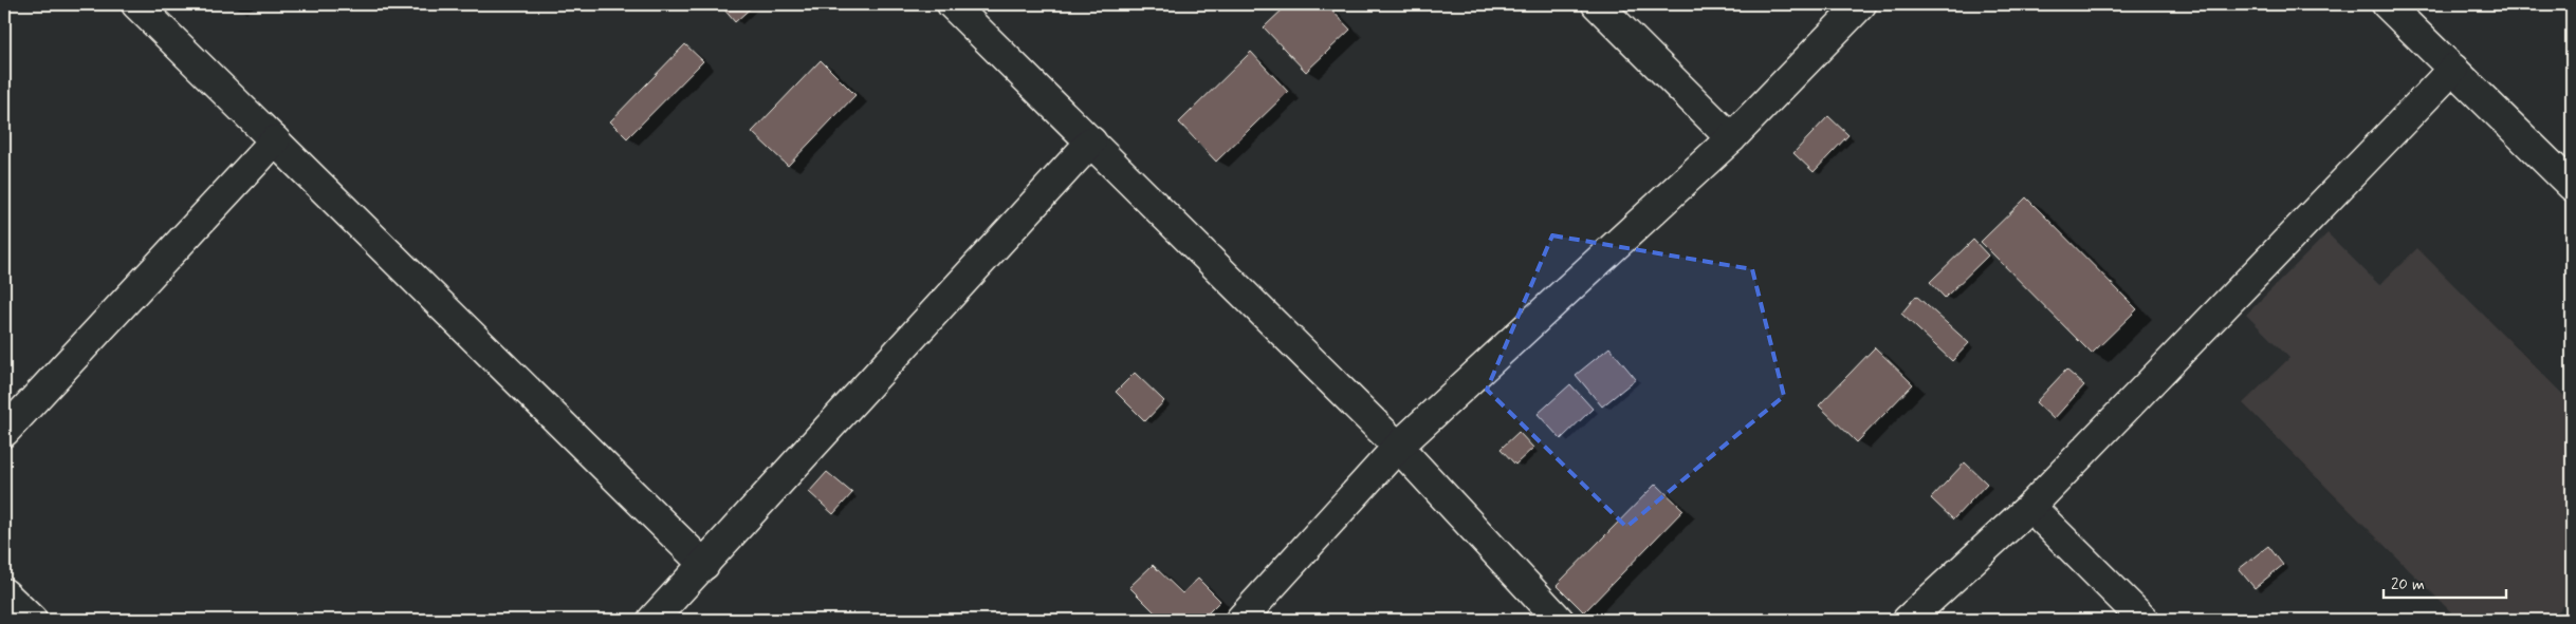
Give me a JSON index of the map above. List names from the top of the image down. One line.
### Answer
{"scale_bar":"20 m"}
